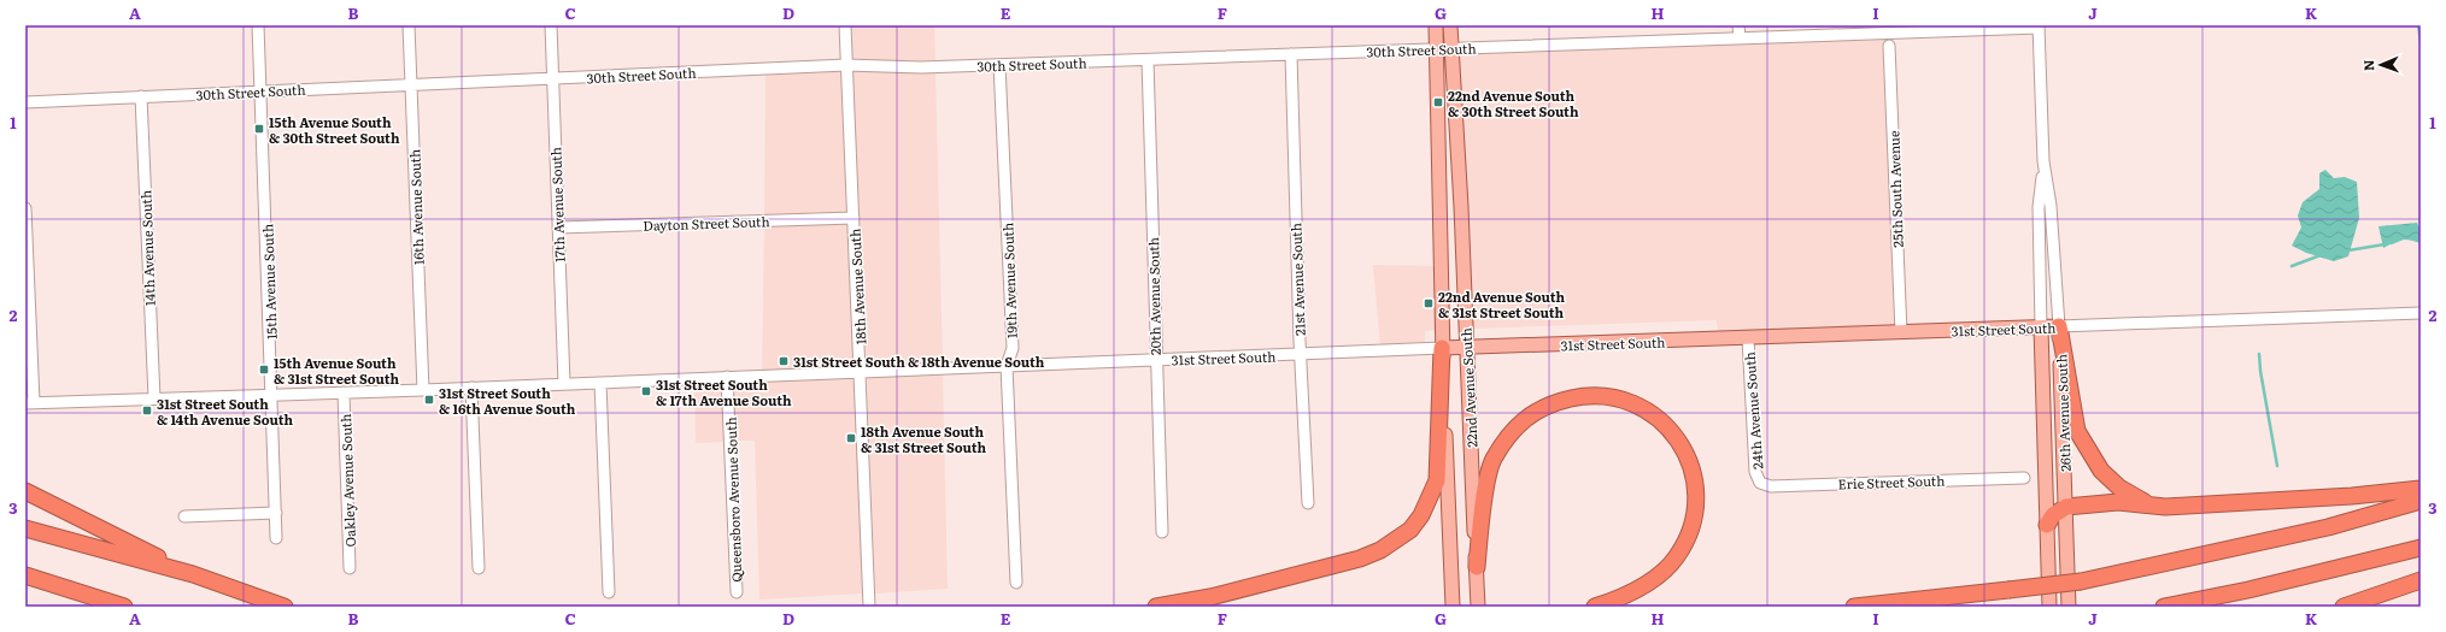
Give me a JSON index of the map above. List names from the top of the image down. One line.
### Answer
{"streets":{"main road":["31st Street South","22nd Avenue South","26th Avenue South"],"street":["30th Street South","25th South Avenue","17th Avenue South","16th Avenue South","Dayton Street South","14th Avenue South","21st Avenue South","19th Avenue South","15th Avenue South","18th Avenue South","20th Avenue South","24th Avenue South","Oakley Avenue South","Erie Street South","Queensboro Avenue South"]},"crossings":[["30th Street South","17th Avenue South"],["30th Street South","16th Avenue South"],["30th Street South","14th Avenue South"],["30th Street South","21st Avenue South"],["30th Street South","19th Avenue South"],["30th Street South","15th Avenue South"],["30th Street South","18th Avenue South"],["30th Street South","20th Avenue South"],["30th Street South","22nd Avenue South"],["30th Street South","26th Avenue South"],["25th South Avenue","31st Street South"],["17th Avenue South","Dayton Street South"],["17th Avenue South","31st Street South"],["16th Avenue South","31st Street South"],["Dayton Street South","18th Avenue South"],["14th Avenue South","31st Street South"],["21st Avenue South","31st Street South"],["19th Avenue South","31st Street South"],["15th Avenue South","31st Street South"],["18th Avenue South","31st Street South"],["20th Avenue South","31st Street South"],["31st Street South","22nd Avenue South"],["31st Street South","24th Avenue South"],["31st Street South","26th Avenue South"],["31st Street South","Oakley Avenue South"],["31st Street South","Queensboro Avenue South"],["24th Avenue South","Erie Street South"]],"places":{"transit":["22nd Avenue South & 30th Street South","15th Avenue South & 30th Street South","22nd Avenue South & 31st Street South","31st Street South & 18th Avenue South","15th Avenue South & 31st Street South","31st Street South & 17th Avenue South","31st Street South & 16th Avenue South","31st Street South & 14th Avenue South","18th Avenue South & 31st Street South"]},"north":"left","grid":{"columns":["A","B","C","D","E","F","G","H","I","J","K"],"rows":["1","2","3"]}}
